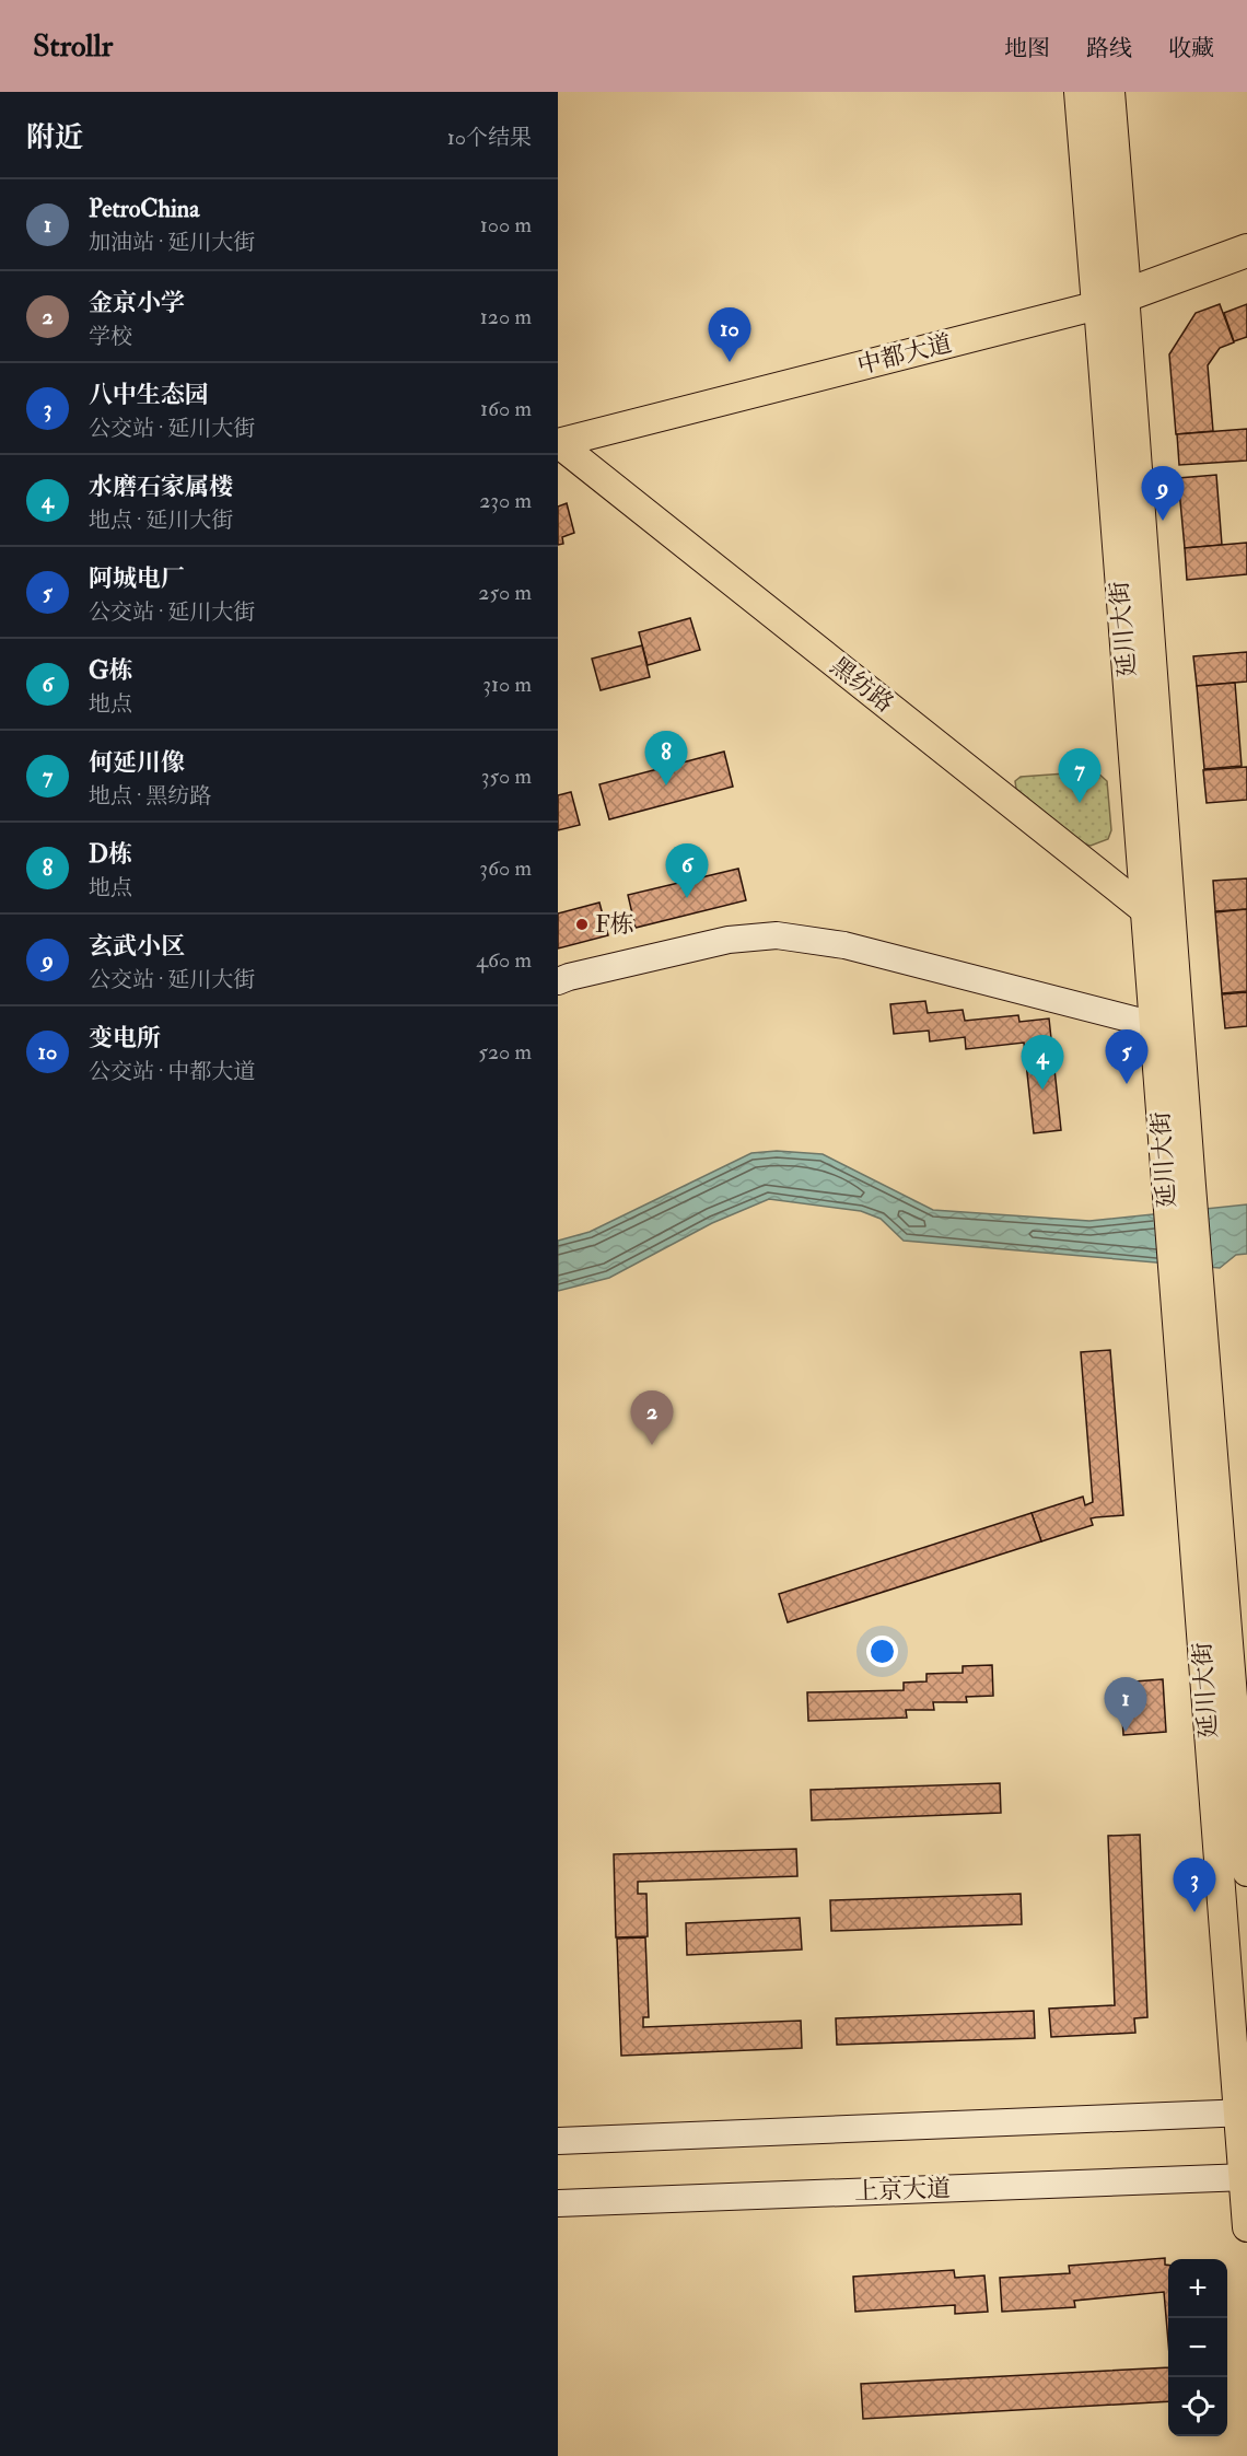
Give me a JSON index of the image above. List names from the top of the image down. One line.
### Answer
{"streets":{"highway":["中都大道","延川大街"],"main road":["黑纺路","上京大道"]},"crossings":[["中都大道","延川大街"],["中都大道","黑纺路"],["延川大街","黑纺路"],["延川大街","上京大道"]],"places":["F栋"],"page":{"header":"Strollr","nav":["地图","路线","收藏"],"heading":["附近","10个结果"],"list":[{"mark":"1","name":"PetroChina","note":"加油站 · 延川大街","value":"100 m"},{"mark":"2","name":"金京小学","note":"学校","value":"120 m"},{"mark":"3","name":"八中生态园","note":"公交站 · 延川大街","value":"160 m"},{"mark":"4","name":"水磨石家属楼","note":"地点 · 延川大街","value":"230 m"},{"mark":"5","name":"阿城电厂","note":"公交站 · 延川大街","value":"250 m"},{"mark":"6","name":"G栋","note":"地点","value":"310 m"},{"mark":"7","name":"何延川像","note":"地点 · 黑纺路","value":"350 m"},{"mark":"8","name":"D栋","note":"地点","value":"360 m"},{"mark":"9","name":"玄武小区","note":"公交站 · 延川大街","value":"460 m"},{"mark":"10","name":"变电所","note":"公交站 · 中都大道","value":"520 m"}],"pins":["10","9","8","7","6","5","4","2","1","3"],"map_buttons":["+","−"]}}
